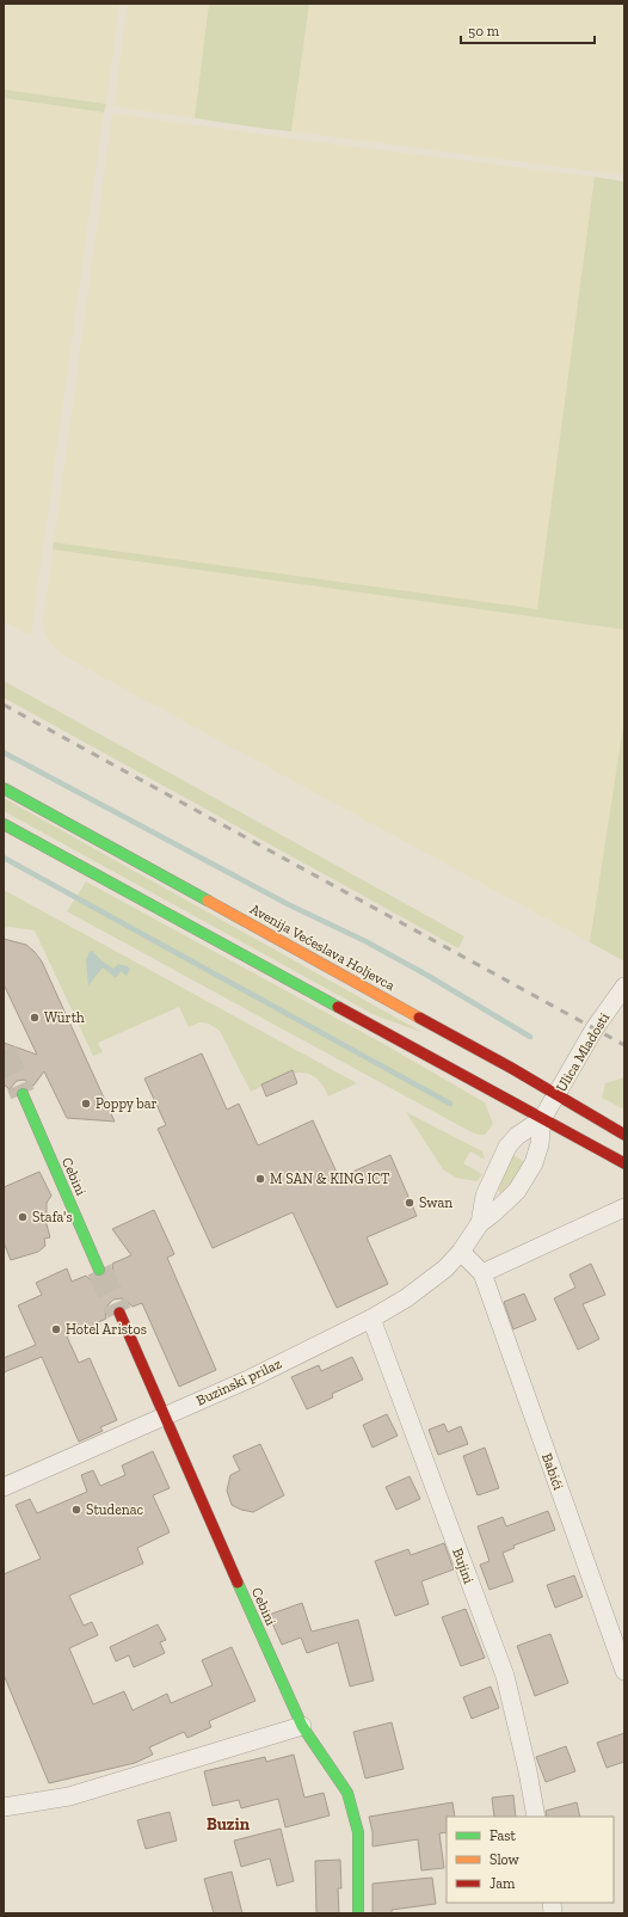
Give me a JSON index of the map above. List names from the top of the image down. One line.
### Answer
{"streets":{"main road":["Avenija Većeslava Holjevca","Cebini"],"street":["Ulica Mladosti","Buzinski prilaz","Babići","Bujini"]},"crossings":[["Avenija Većeslava Holjevca","Ulica Mladosti"],["Ulica Mladosti","Buzinski prilaz"],["Cebini","Buzinski prilaz"],["Buzinski prilaz","Bujini"]],"districts":["Buzin"],"places":["Würth","Poppy bar","M SAN & KING ICT","Swan","Stafa's","Hotel Aristos","Studenac"],"legend":["Fast","Slow","Jam"],"scale_bar":"50 m"}
